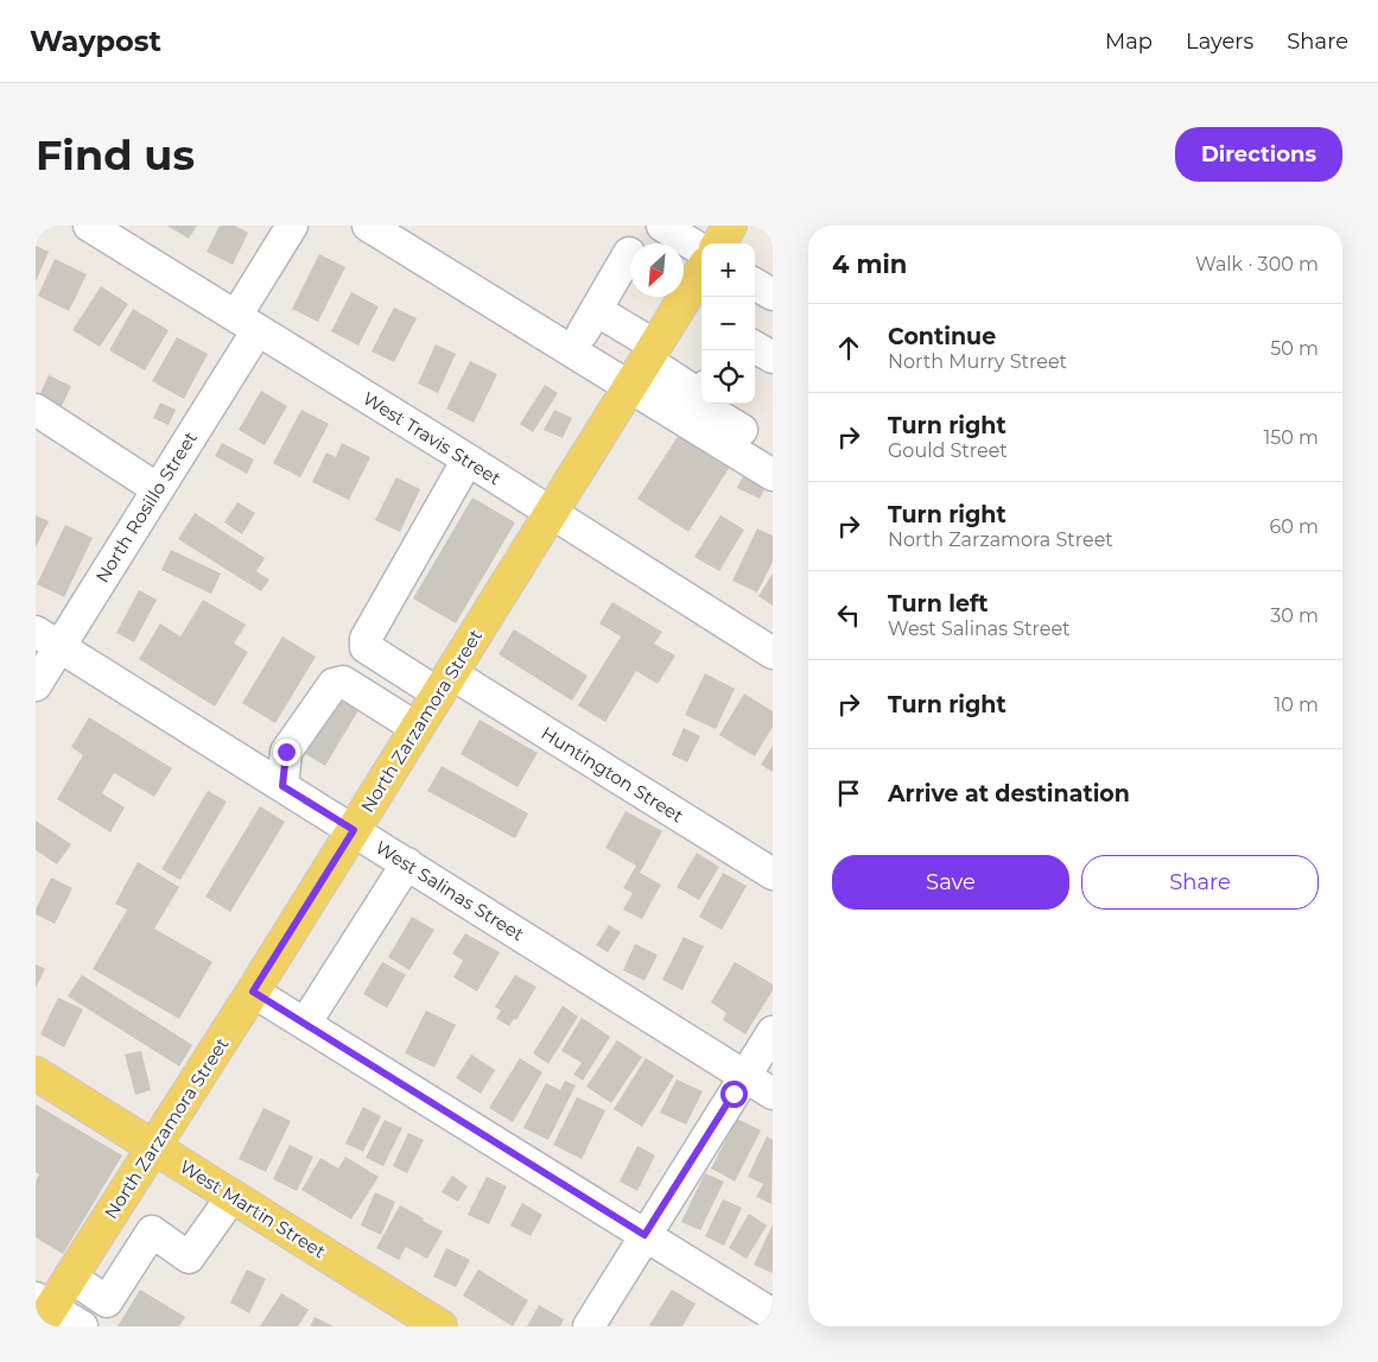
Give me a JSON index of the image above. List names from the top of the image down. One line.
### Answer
{"streets":{"main road":["North Zarzamora Street","West Martin Street"],"street":["West Travis Street","North Rosillo Street","Huntington Street","West Salinas Street"]},"crossings":[["West Travis Street","North Rosillo Street"],["West Travis Street","North Zarzamora Street"],["West Travis Street","Huntington Street"],["North Rosillo Street","West Salinas Street"],["North Zarzamora Street","Huntington Street"],["North Zarzamora Street","West Salinas Street"],["North Zarzamora Street","West Martin Street"]],"north":"bottom left","page":{"header":"Waypost","nav":["Map","Layers","Share"],"buttons":["Directions",["Save","Share"]],"title":"Find us","heading":["4 min","Walk · 300 m"],"map_buttons":["+","−"],"list":[["Continue","North Murry Street","50 m"],["Turn right","Gould Street","150 m"],["Turn right","North Zarzamora Street","60 m"],["Turn left","West Salinas Street","30 m"],["Turn right","10 m"],"Arrive at destination"]}}
